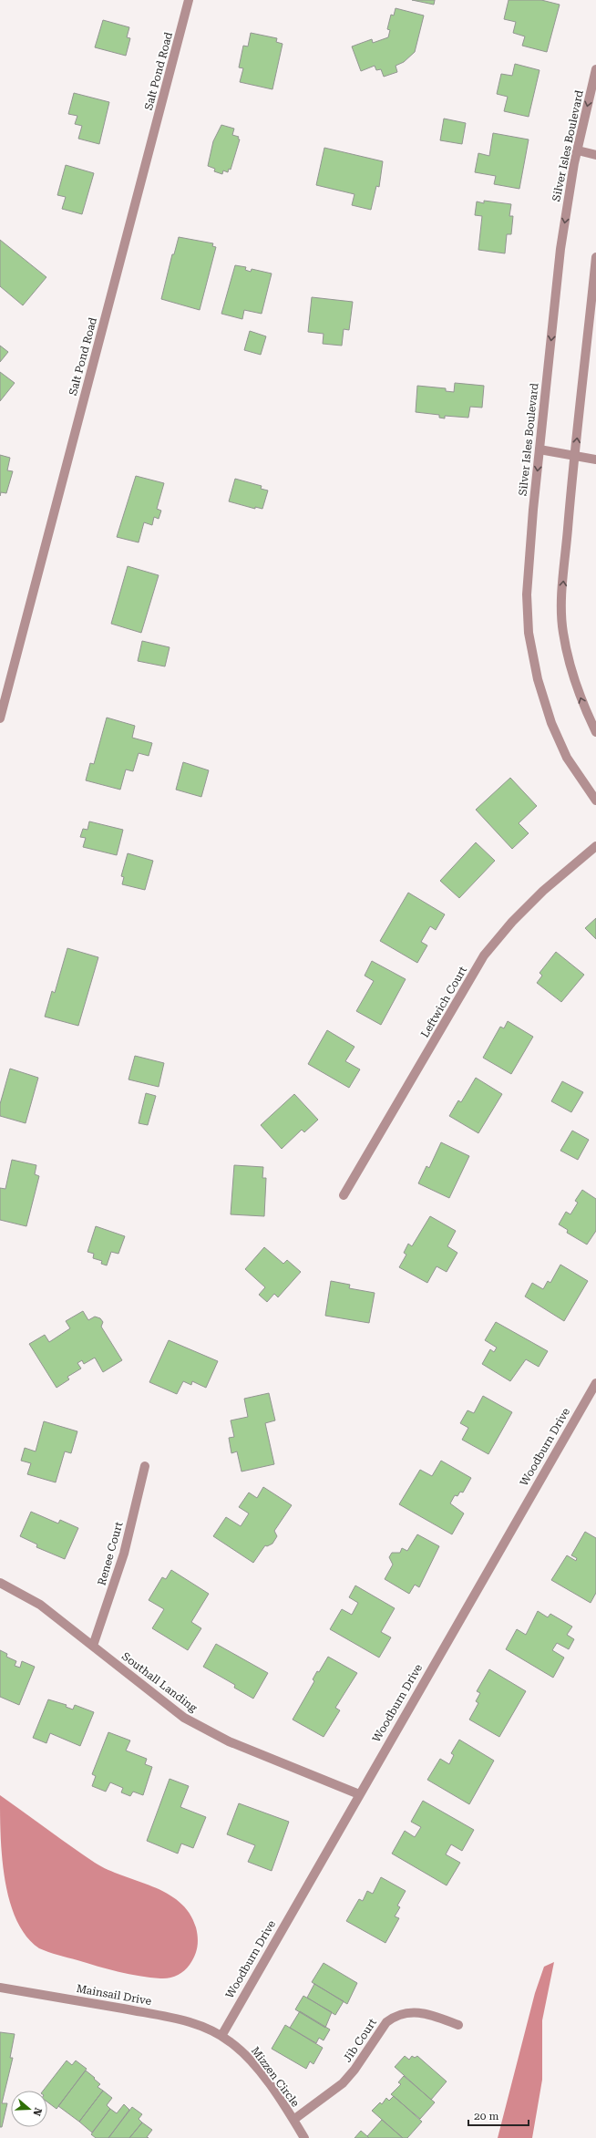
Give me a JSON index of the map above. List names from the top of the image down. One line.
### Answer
{"streets":{"street":["Salt Pond Road","Silver Isles Boulevard","Leftwich Court","Woodburn Drive","Renee Court","Southall Landing","Mainsail Drive","Jib Court","Mizzen Circle"]},"crossings":[["Woodburn Drive","Southall Landing"],["Woodburn Drive","Mainsail Drive"],["Woodburn Drive","Mizzen Circle"],["Renee Court","Southall Landing"],["Mainsail Drive","Mizzen Circle"],["Jib Court","Mizzen Circle"]],"scale_bar":"20 m","north":"right"}
